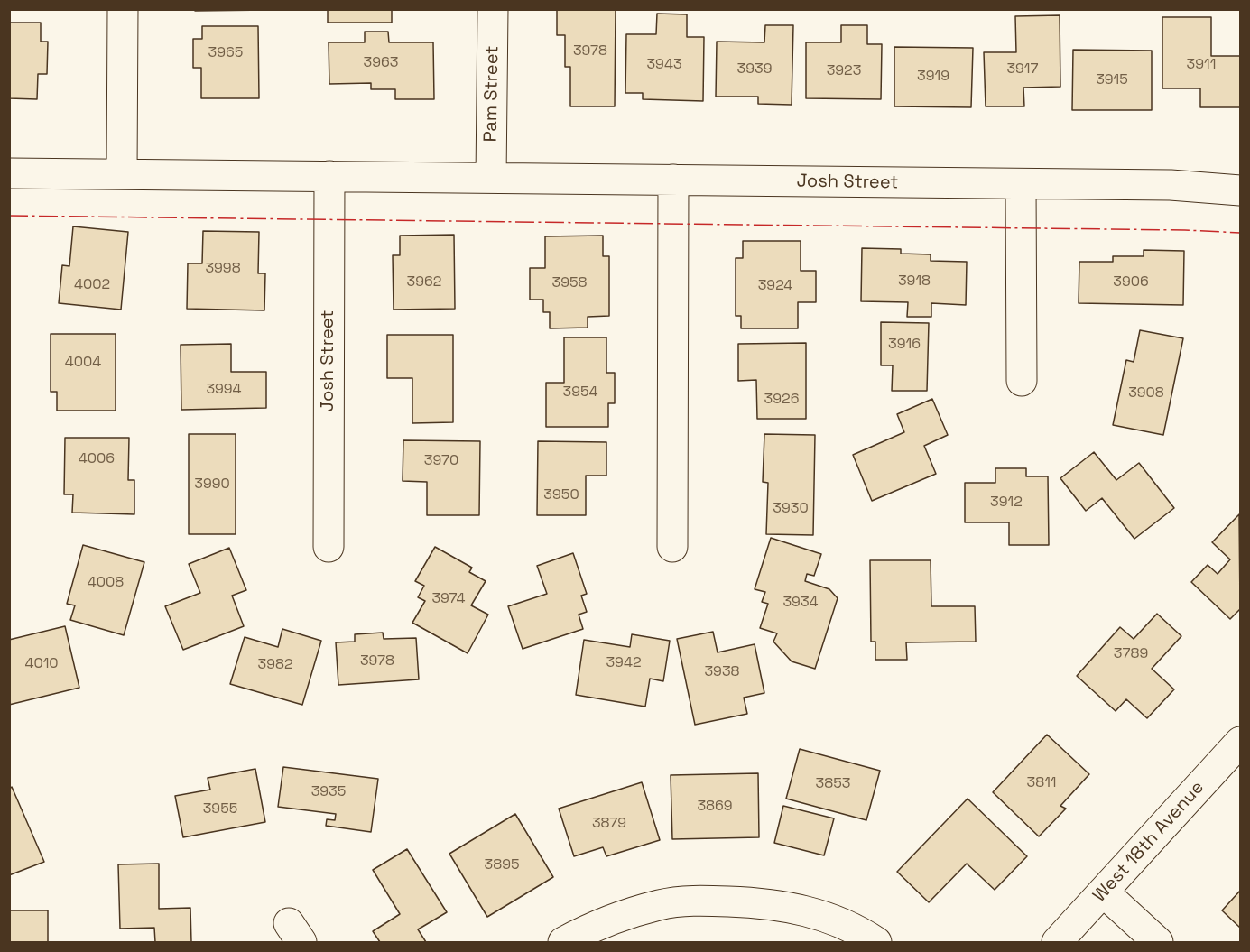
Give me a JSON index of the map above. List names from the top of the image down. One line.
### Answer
{"streets":{"street":["Pam Street","Josh Street","West 18th Avenue"]},"crossings":[["Pam Street","Josh Street"]],"house_numbers":["3978","3965","3963","3943","3911","3939","3917","3923","3919","3915","3998","3918","3962","3906","3958","4002","3924","3916","4004","3994","3954","3908","3926","4006","3970","3990","3950","3912","3930","4008","3974","3934","3789","3978","3942","4010","3982","3938","3811","3853","3935","3869","3955","3879","3895"]}
